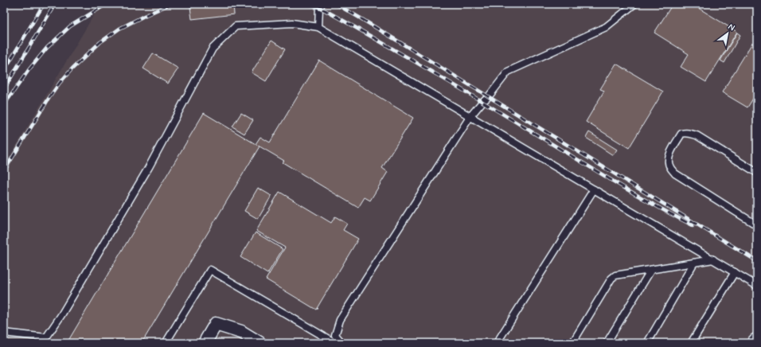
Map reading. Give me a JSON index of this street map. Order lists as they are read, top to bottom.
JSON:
{
  "north": "top right"
}
